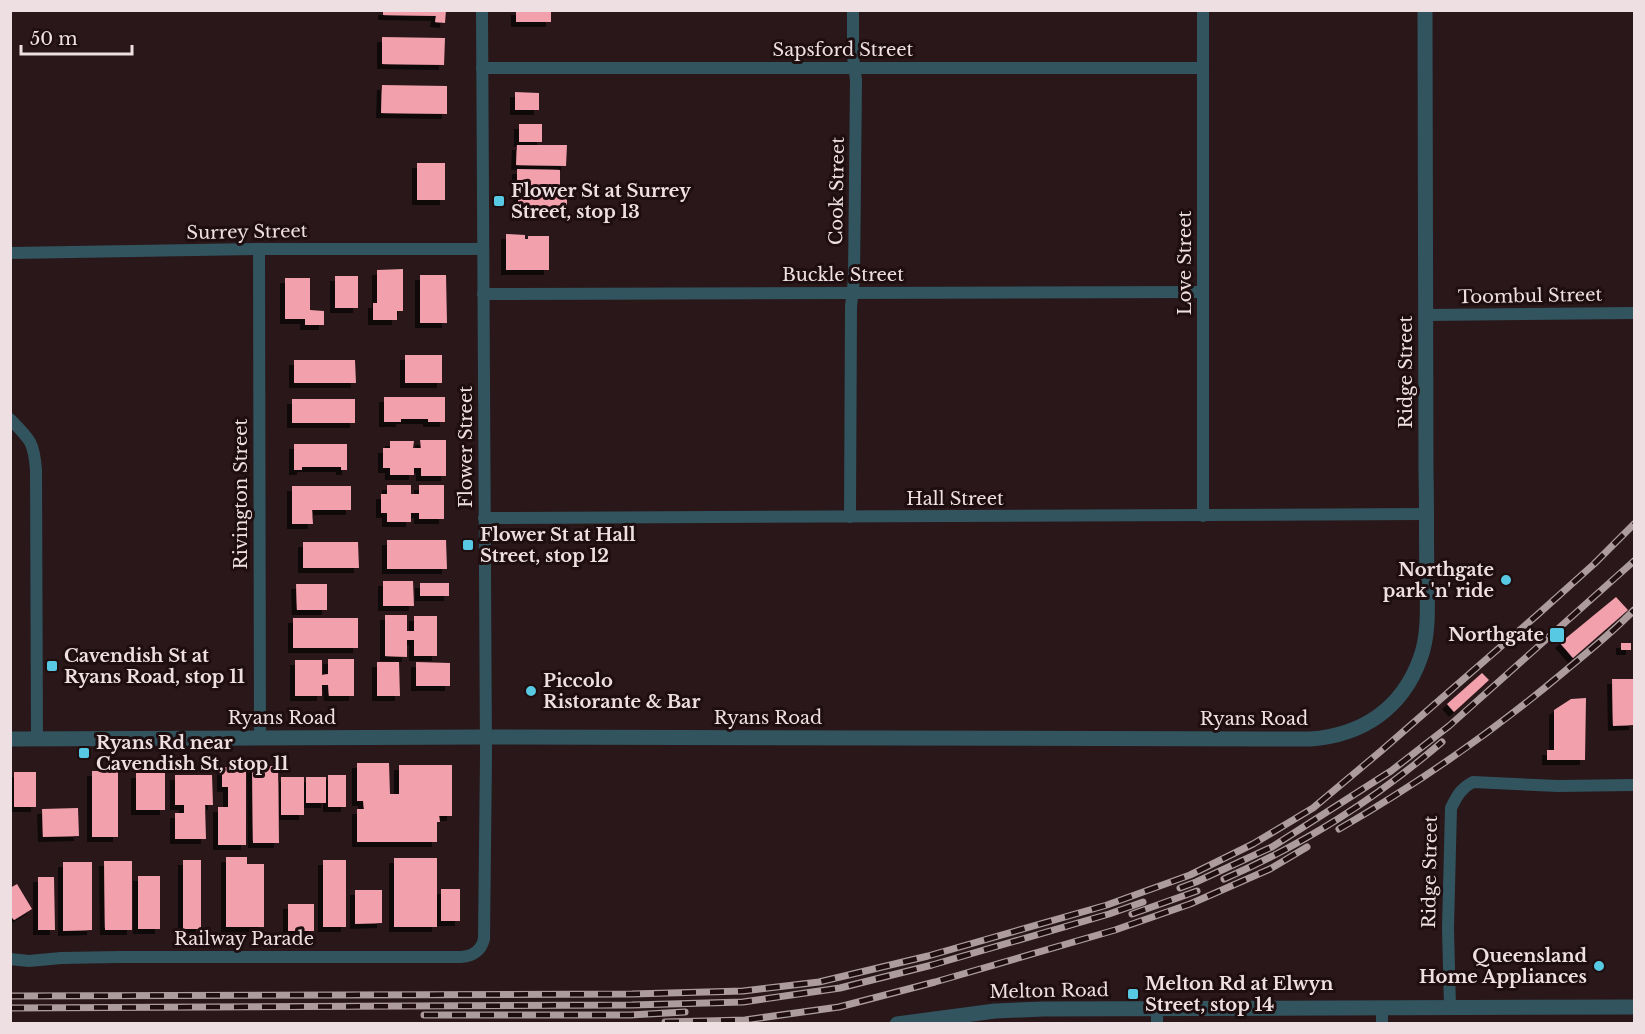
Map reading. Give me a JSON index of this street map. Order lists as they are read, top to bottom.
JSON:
{
  "streets": {
    "street": [
      "Sapsford Street",
      "Cook Street",
      "Surrey Street",
      "Love Street",
      "Buckle Street",
      "Toombul Street",
      "Ridge Street",
      "Flower Street",
      "Rivington Street",
      "Hall Street",
      "Ryans Road",
      "Railway Parade",
      "Melton Road"
    ]
  },
  "crossings": [
    ["Sapsford Street", "Cook Street"],
    ["Sapsford Street", "Love Street"],
    ["Sapsford Street", "Flower Street"],
    ["Cook Street", "Buckle Street"],
    ["Cook Street", "Hall Street"],
    ["Surrey Street", "Flower Street"],
    ["Surrey Street", "Rivington Street"],
    ["Love Street", "Buckle Street"],
    ["Love Street", "Hall Street"],
    ["Buckle Street", "Flower Street"],
    ["Toombul Street", "Ridge Street"],
    ["Ridge Street", "Hall Street"],
    ["Ridge Street", "Ryans Road"],
    ["Ridge Street", "Melton Road"],
    ["Flower Street", "Hall Street"],
    ["Flower Street", "Ryans Road"],
    ["Flower Street", "Railway Parade"],
    ["Rivington Street", "Ryans Road"]
  ],
  "places": {
    "transit": [
      "Flower St at Surrey Street, stop 13",
      "Flower St at Hall Street, stop 12",
      "Northgate",
      "Cavendish St at Ryans Road, stop 11",
      "Ryans Rd near Cavendish St, stop 11",
      "Melton Rd at Elwyn Street, stop 14"
    ],
    "other": ["Northgate park 'n' ride", "Piccolo Ristorante & Bar", "Queensland Home Appliances"]
  },
  "scale_bar": "50 m"
}
